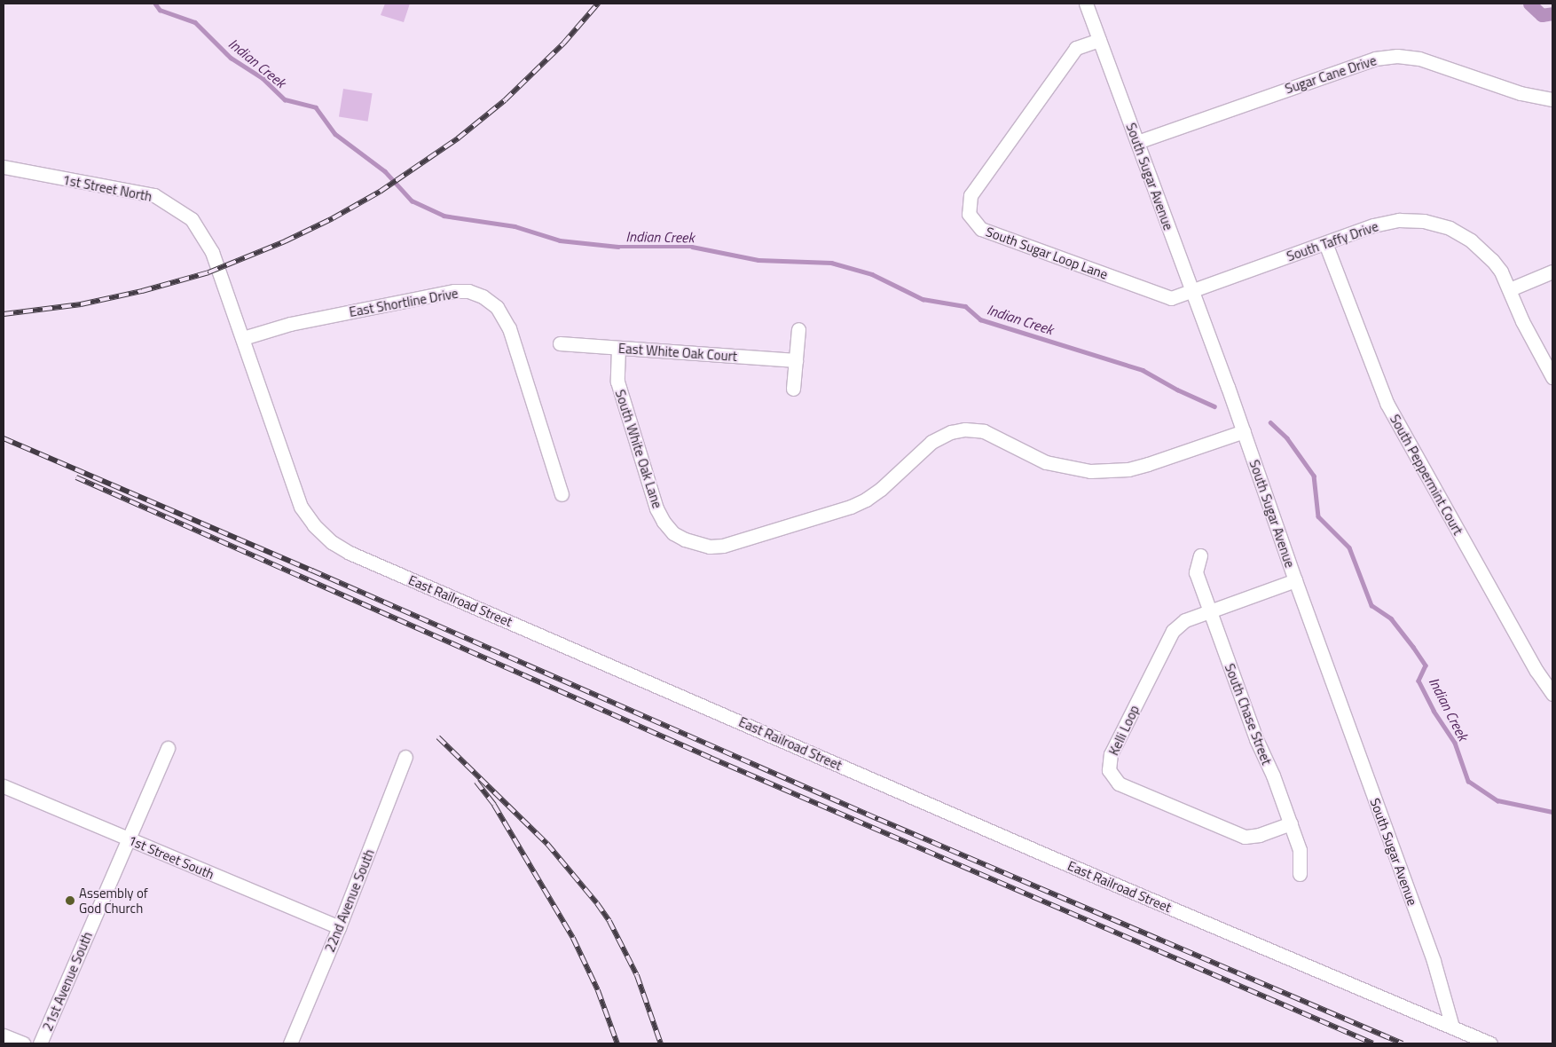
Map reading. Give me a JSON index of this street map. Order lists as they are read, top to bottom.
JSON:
{
  "streets": {
    "street": [
      "Sugar Cane Drive",
      "South Sugar Avenue",
      "1st Street North",
      "South Taffy Drive",
      "South Sugar Loop Lane",
      "East Shortline Drive",
      "East White Oak Court",
      "South White Oak Lane",
      "South Peppermint Court",
      "East Railroad Street",
      "South Chase Street",
      "Kelli Loop",
      "1st Street South",
      "22nd Avenue South",
      "21st Avenue South"
    ]
  },
  "crossings": [
    ["Sugar Cane Drive", "South Sugar Avenue"],
    ["South Sugar Avenue", "South Taffy Drive"],
    ["South Sugar Avenue", "South Sugar Loop Lane"],
    ["South Sugar Avenue", "South White Oak Lane"],
    ["South Sugar Avenue", "East Railroad Street"],
    ["South Sugar Avenue", "Kelli Loop"],
    ["1st Street North", "East Railroad Street"],
    ["South Taffy Drive", "South Sugar Loop Lane"],
    ["South Taffy Drive", "South Peppermint Court"],
    ["East Shortline Drive", "East Railroad Street"],
    ["East White Oak Court", "South White Oak Lane"],
    ["South Chase Street", "Kelli Loop"],
    ["1st Street South", "22nd Avenue South"],
    ["1st Street South", "21st Avenue South"]
  ],
  "water": ["Indian Creek"],
  "places": ["Assembly of God Church"]
}
